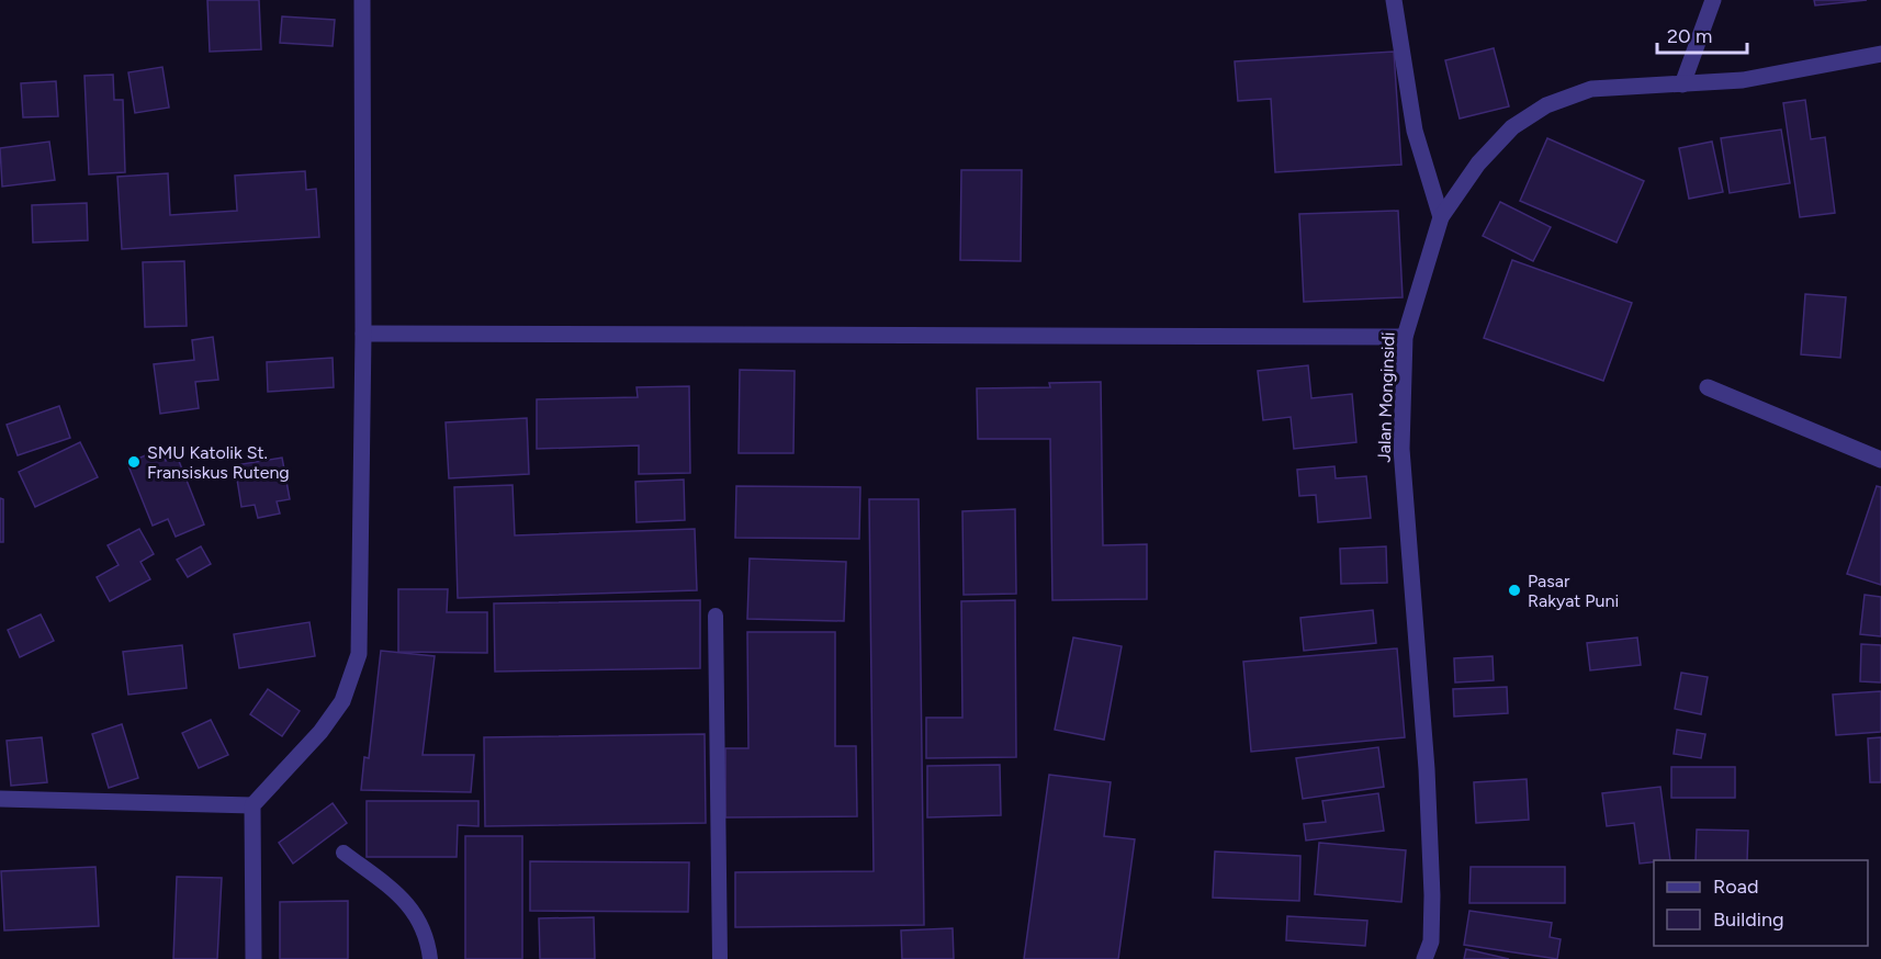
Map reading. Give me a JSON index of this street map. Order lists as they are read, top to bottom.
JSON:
{
  "streets": {
    "street": ["Jalan Monginsidi"]
  },
  "places": ["SMU Katolik St. Fransiskus Ruteng", "Pasar Rakyat Puni"],
  "legend": ["Road", "Building"],
  "scale_bar": "20 m"
}
